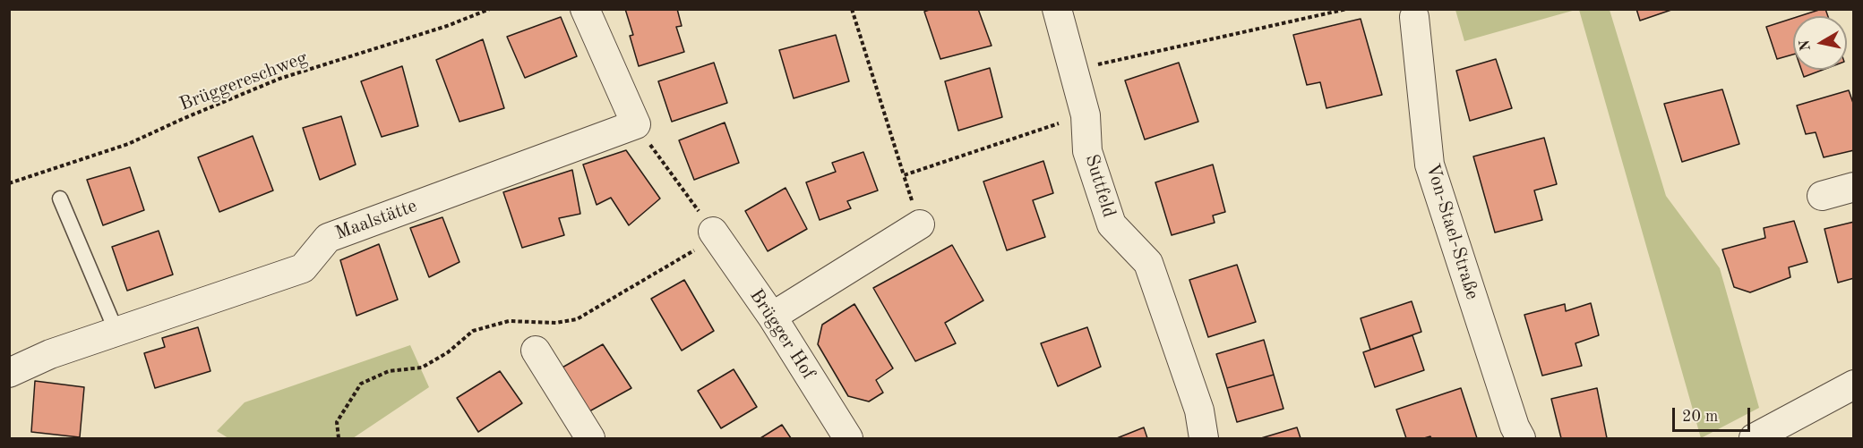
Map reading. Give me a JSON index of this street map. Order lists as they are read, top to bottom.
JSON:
{
  "streets": {
    "street": [
      "Suttfeld",
      "Maalstätte",
      "Von-Stael-Straße",
      "Brügger Hof"
    ],
    "path": ["Brüggereschweg"]
  },
  "scale_bar": "20 m",
  "north": "left"
}
